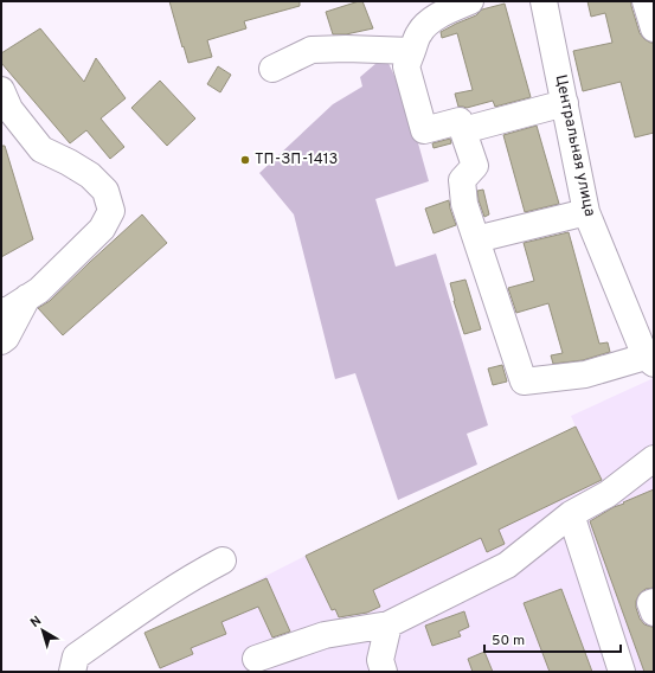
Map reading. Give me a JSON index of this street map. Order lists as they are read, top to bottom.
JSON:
{
  "streets": {
    "street": ["Центральная улица"]
  },
  "places": ["ТП-ЗП-1413"],
  "scale_bar": "50 m",
  "north": "top left"
}
